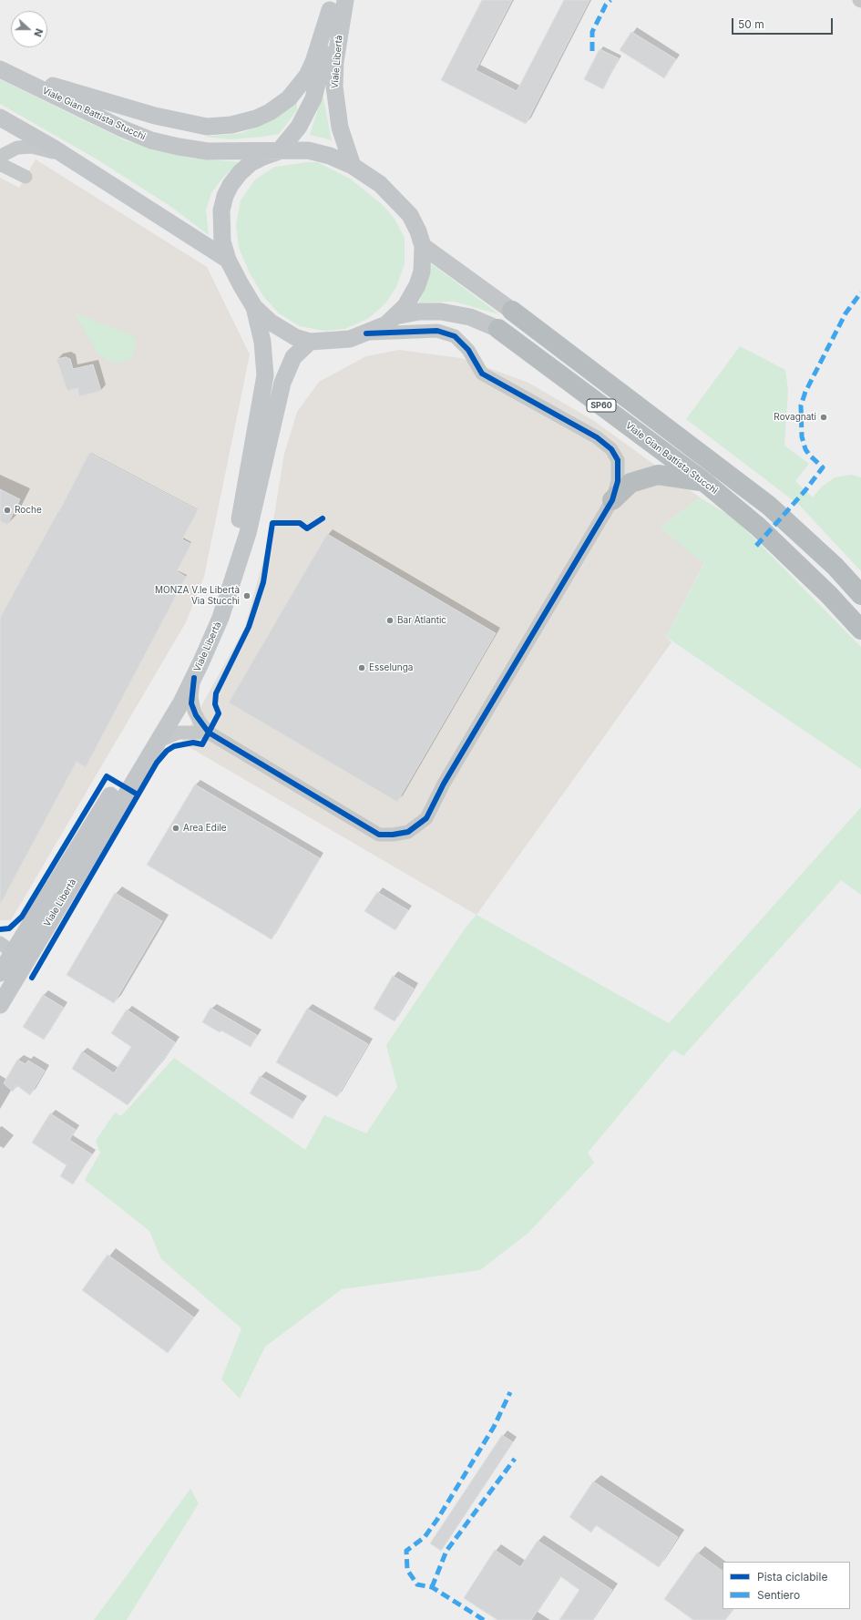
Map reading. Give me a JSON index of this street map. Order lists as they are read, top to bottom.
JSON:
{
  "streets": {
    "highway": ["Viale Gian Battista Stucchi", "SP60"],
    "main road": ["Viale Libertà"]
  },
  "crossings": [
    ["Viale Libertà", "Viale Gian Battista Stucchi"],
    ["Viale Gian Battista Stucchi", "SP60"]
  ],
  "places": [
    "Rovagnati",
    "Roche",
    "MONZA V.le Libertà Via Stucchi",
    "Bar Atlantic",
    "Esselunga",
    "Area Edile"
  ],
  "legend": ["Pista ciclabile", "Sentiero"],
  "scale_bar": "50 m",
  "north": "right"
}
